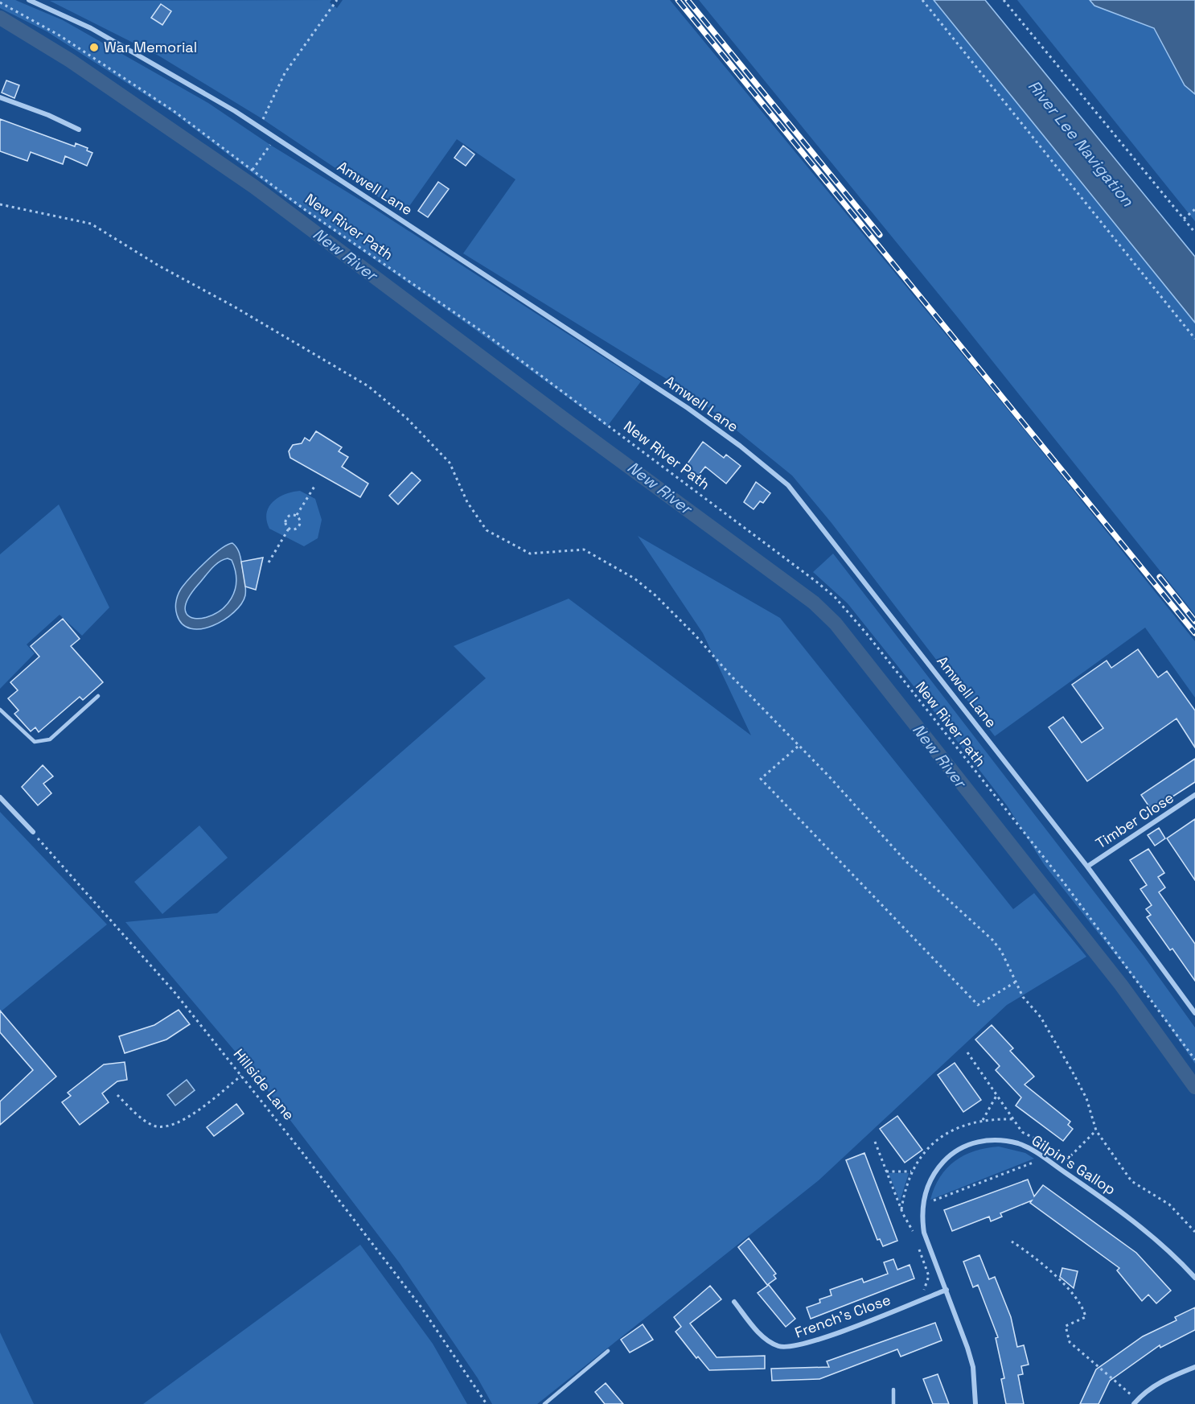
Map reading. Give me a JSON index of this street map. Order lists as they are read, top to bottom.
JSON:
{
  "streets": {
    "street": [
      "Amwell Lane",
      "Timber Close",
      "Gilpin's Gallop",
      "French's Close"
    ],
    "path": ["New River Path", "Hillside Lane"]
  },
  "crossings": [
    ["Amwell Lane", "Timber Close"],
    ["Gilpin's Gallop", "French's Close"]
  ],
  "water": ["River Lee Navigation", "New River"],
  "places": ["War Memorial"]
}
